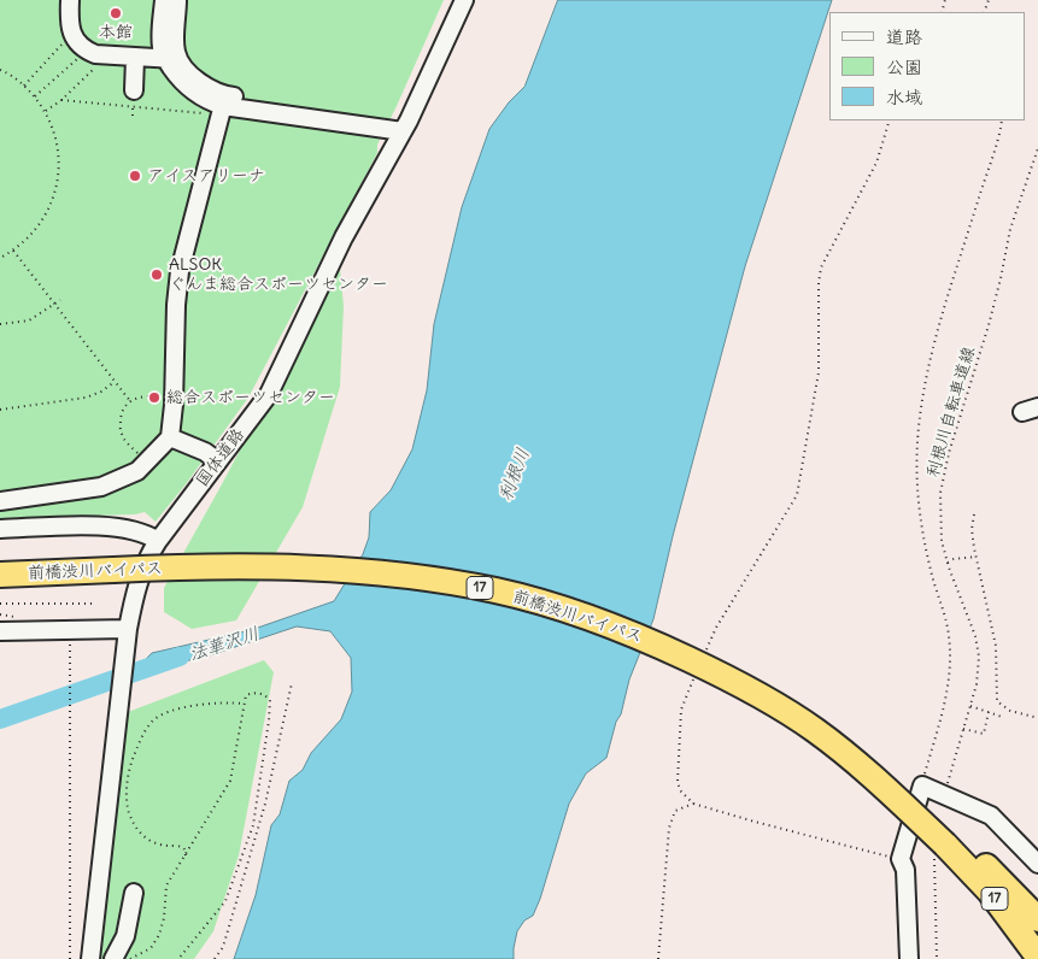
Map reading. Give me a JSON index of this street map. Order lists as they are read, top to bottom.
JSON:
{
  "streets": {
    "highway": ["前橋渋川バイパス", "17"],
    "street": ["国体道路"],
    "path": ["利根川自転車道線"]
  },
  "water": ["利根川", "法華沢川"],
  "places": [
    "本館",
    "アイスアリーナ",
    "ALSOK ぐんま総合スポーツセンター",
    "総合スポーツセンター"
  ],
  "legend": ["道路", "公園", "水域"]
}
